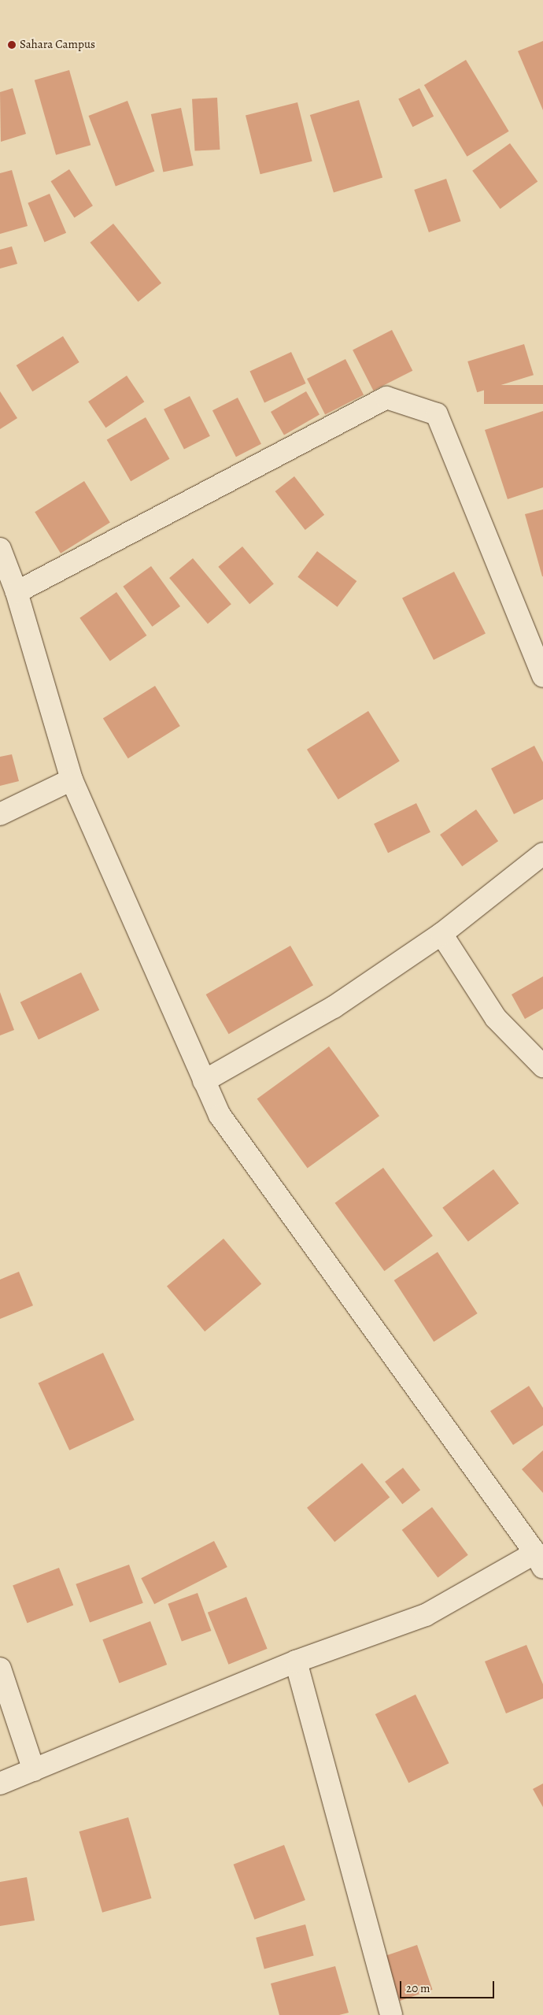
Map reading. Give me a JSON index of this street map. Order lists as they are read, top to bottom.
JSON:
{
  "places": ["Sahara Campus"],
  "scale_bar": "20 m"
}
